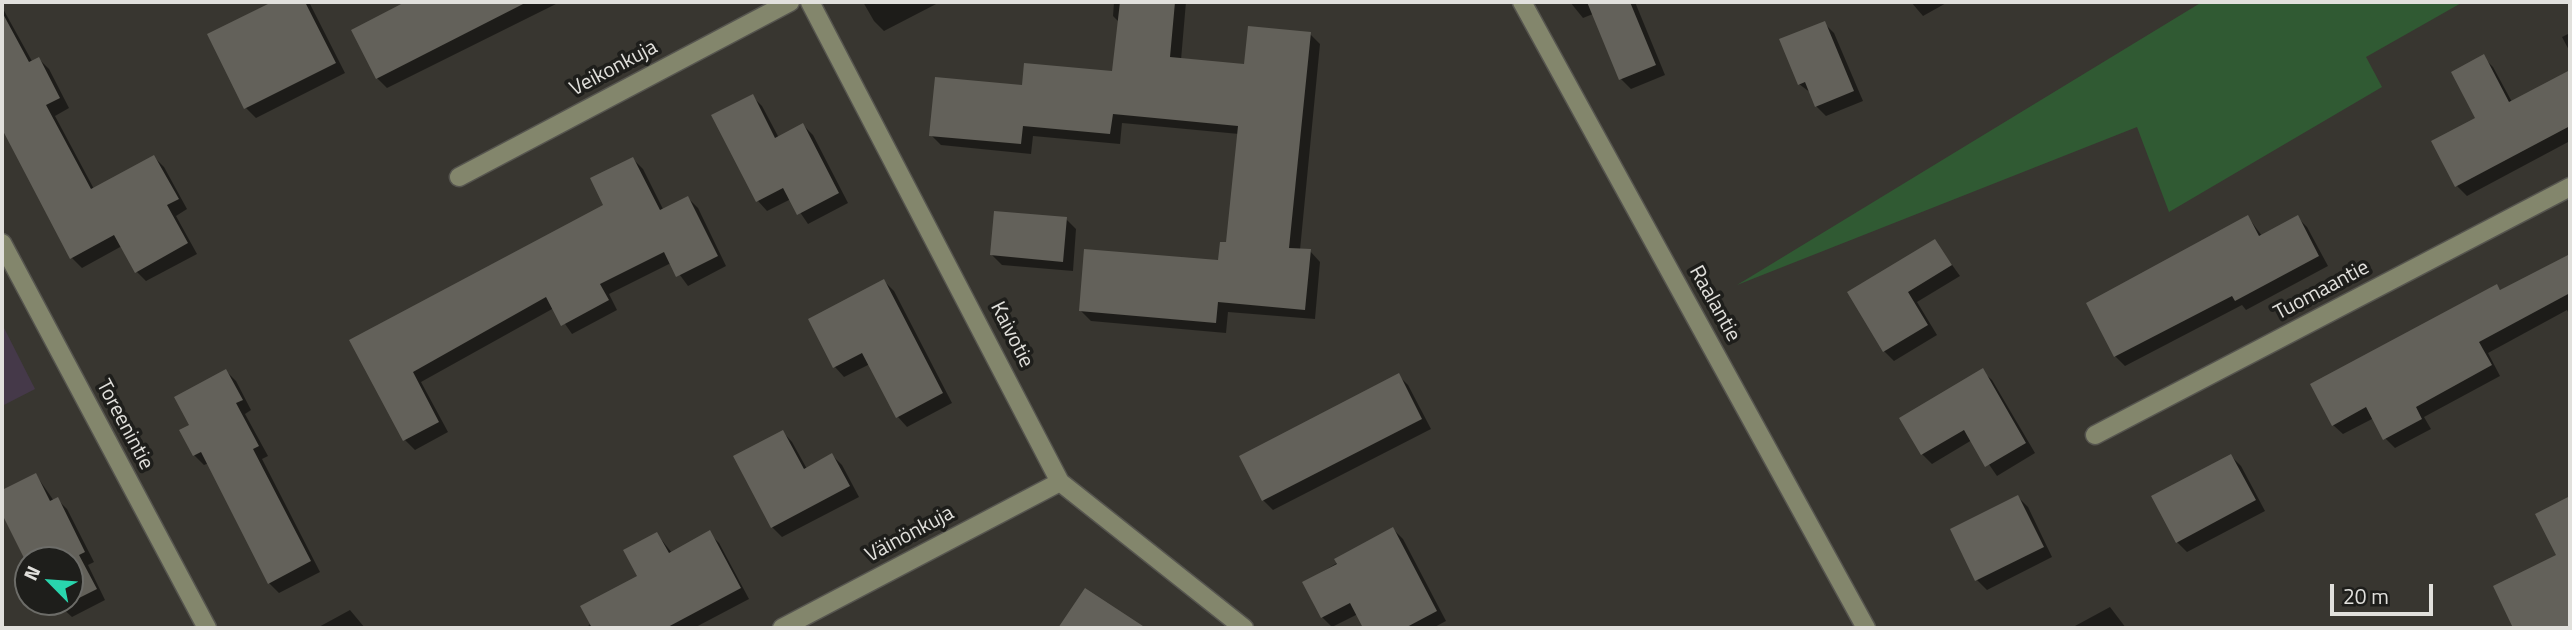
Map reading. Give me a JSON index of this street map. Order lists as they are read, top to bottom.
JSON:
{
  "streets": {
    "street": [
      "Veikonkuja",
      "Tuomaantie",
      "Raalantie",
      "Kaivotie",
      "Toreenintie",
      "Väinönkuja"
    ]
  },
  "crossings": [
    ["Kaivotie", "Väinönkuja"]
  ],
  "scale_bar": "20 m",
  "north": "top left"
}
